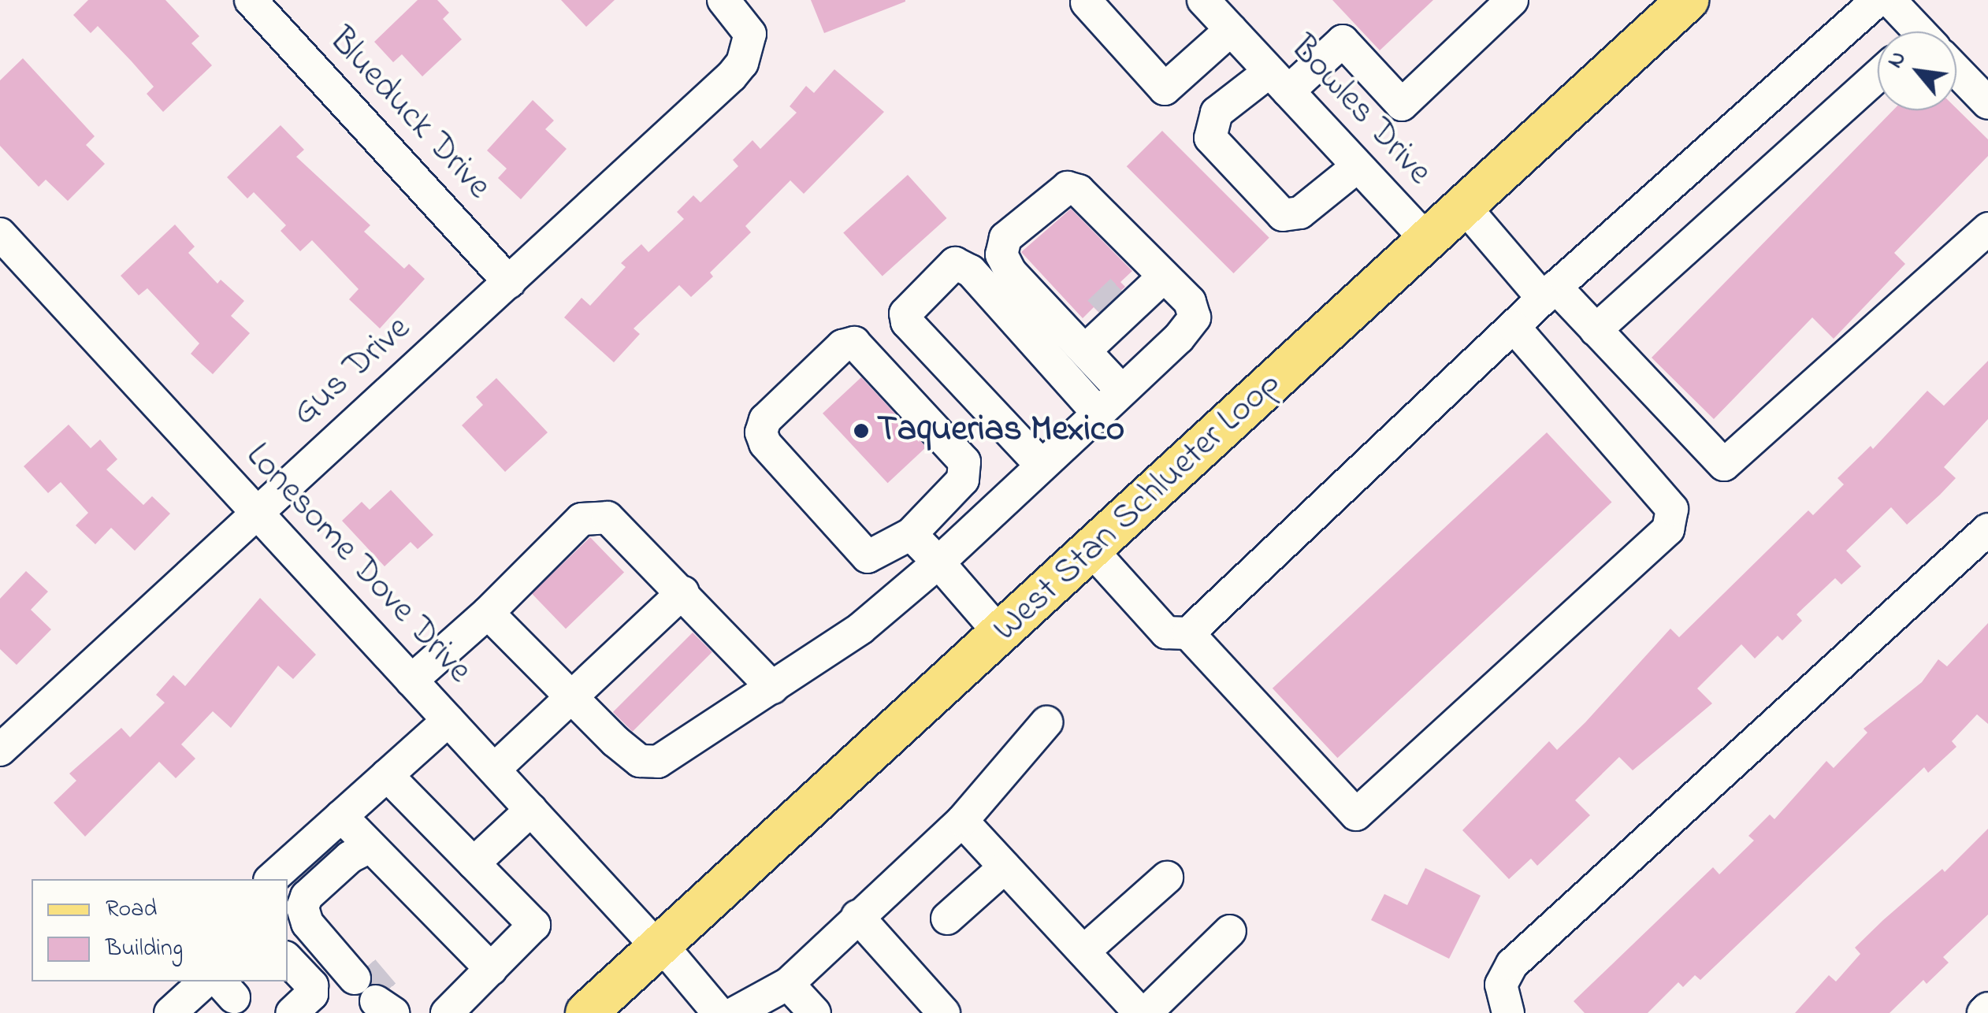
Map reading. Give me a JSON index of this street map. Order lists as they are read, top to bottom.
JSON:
{
  "streets": {
    "main road": ["West Stan Schlueter Loop"],
    "street": [
      "Bowles Drive",
      "Blueduck Drive",
      "Gus Drive",
      "Lonesome Dove Drive"
    ]
  },
  "crossings": [
    ["Bowles Drive", "West Stan Schlueter Loop"],
    ["Blueduck Drive", "Gus Drive"],
    ["Gus Drive", "Lonesome Dove Drive"],
    ["West Stan Schlueter Loop", "Lonesome Dove Drive"]
  ],
  "places": ["Taquerias Mexico"],
  "legend": ["Road", "Building"],
  "north": "top left"
}
